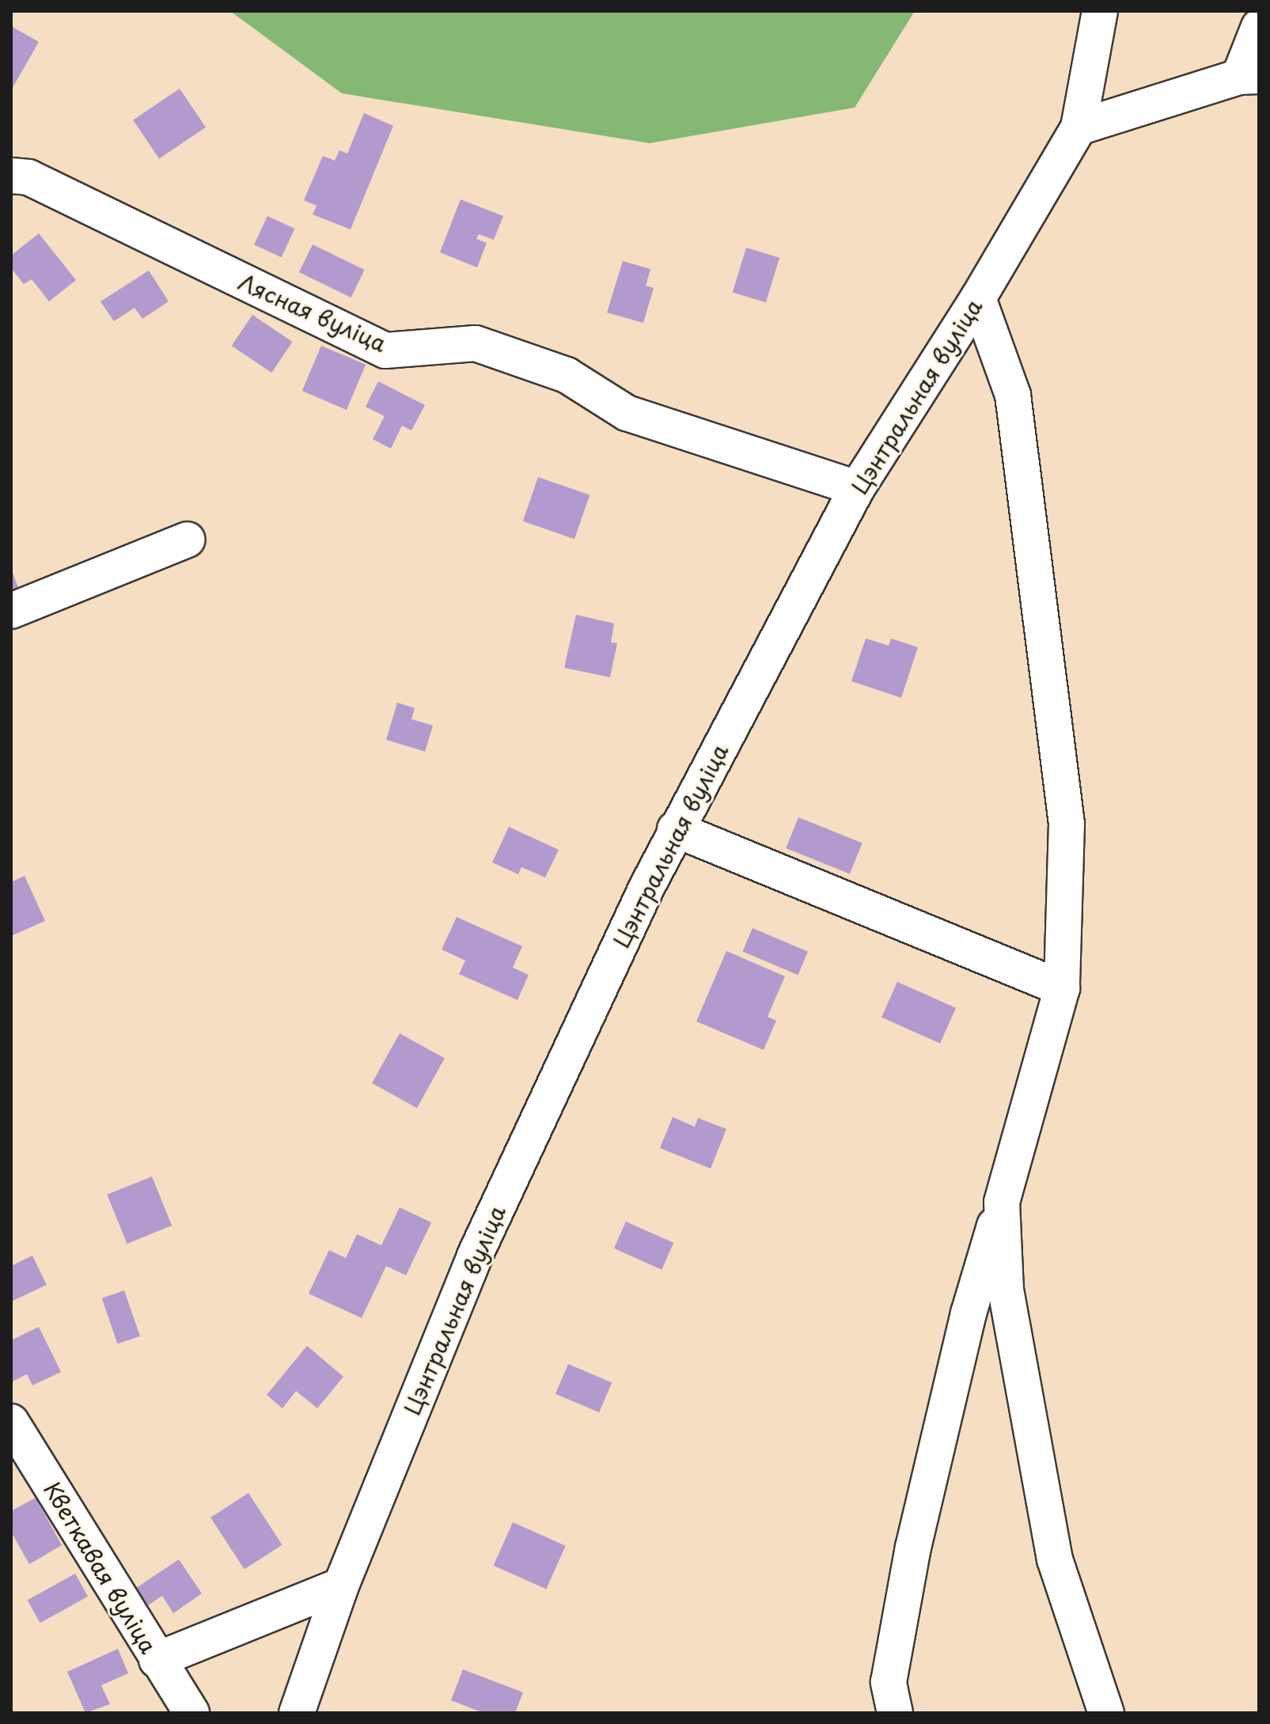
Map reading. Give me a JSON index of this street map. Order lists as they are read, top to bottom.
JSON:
{
  "streets": {
    "street": ["Лясная вуліца", "Цэнтральная вуліца", "Кветкавая вуліца"]
  },
  "crossings": [
    ["Лясная вуліца", "Цэнтральная вуліца"]
  ]
}
